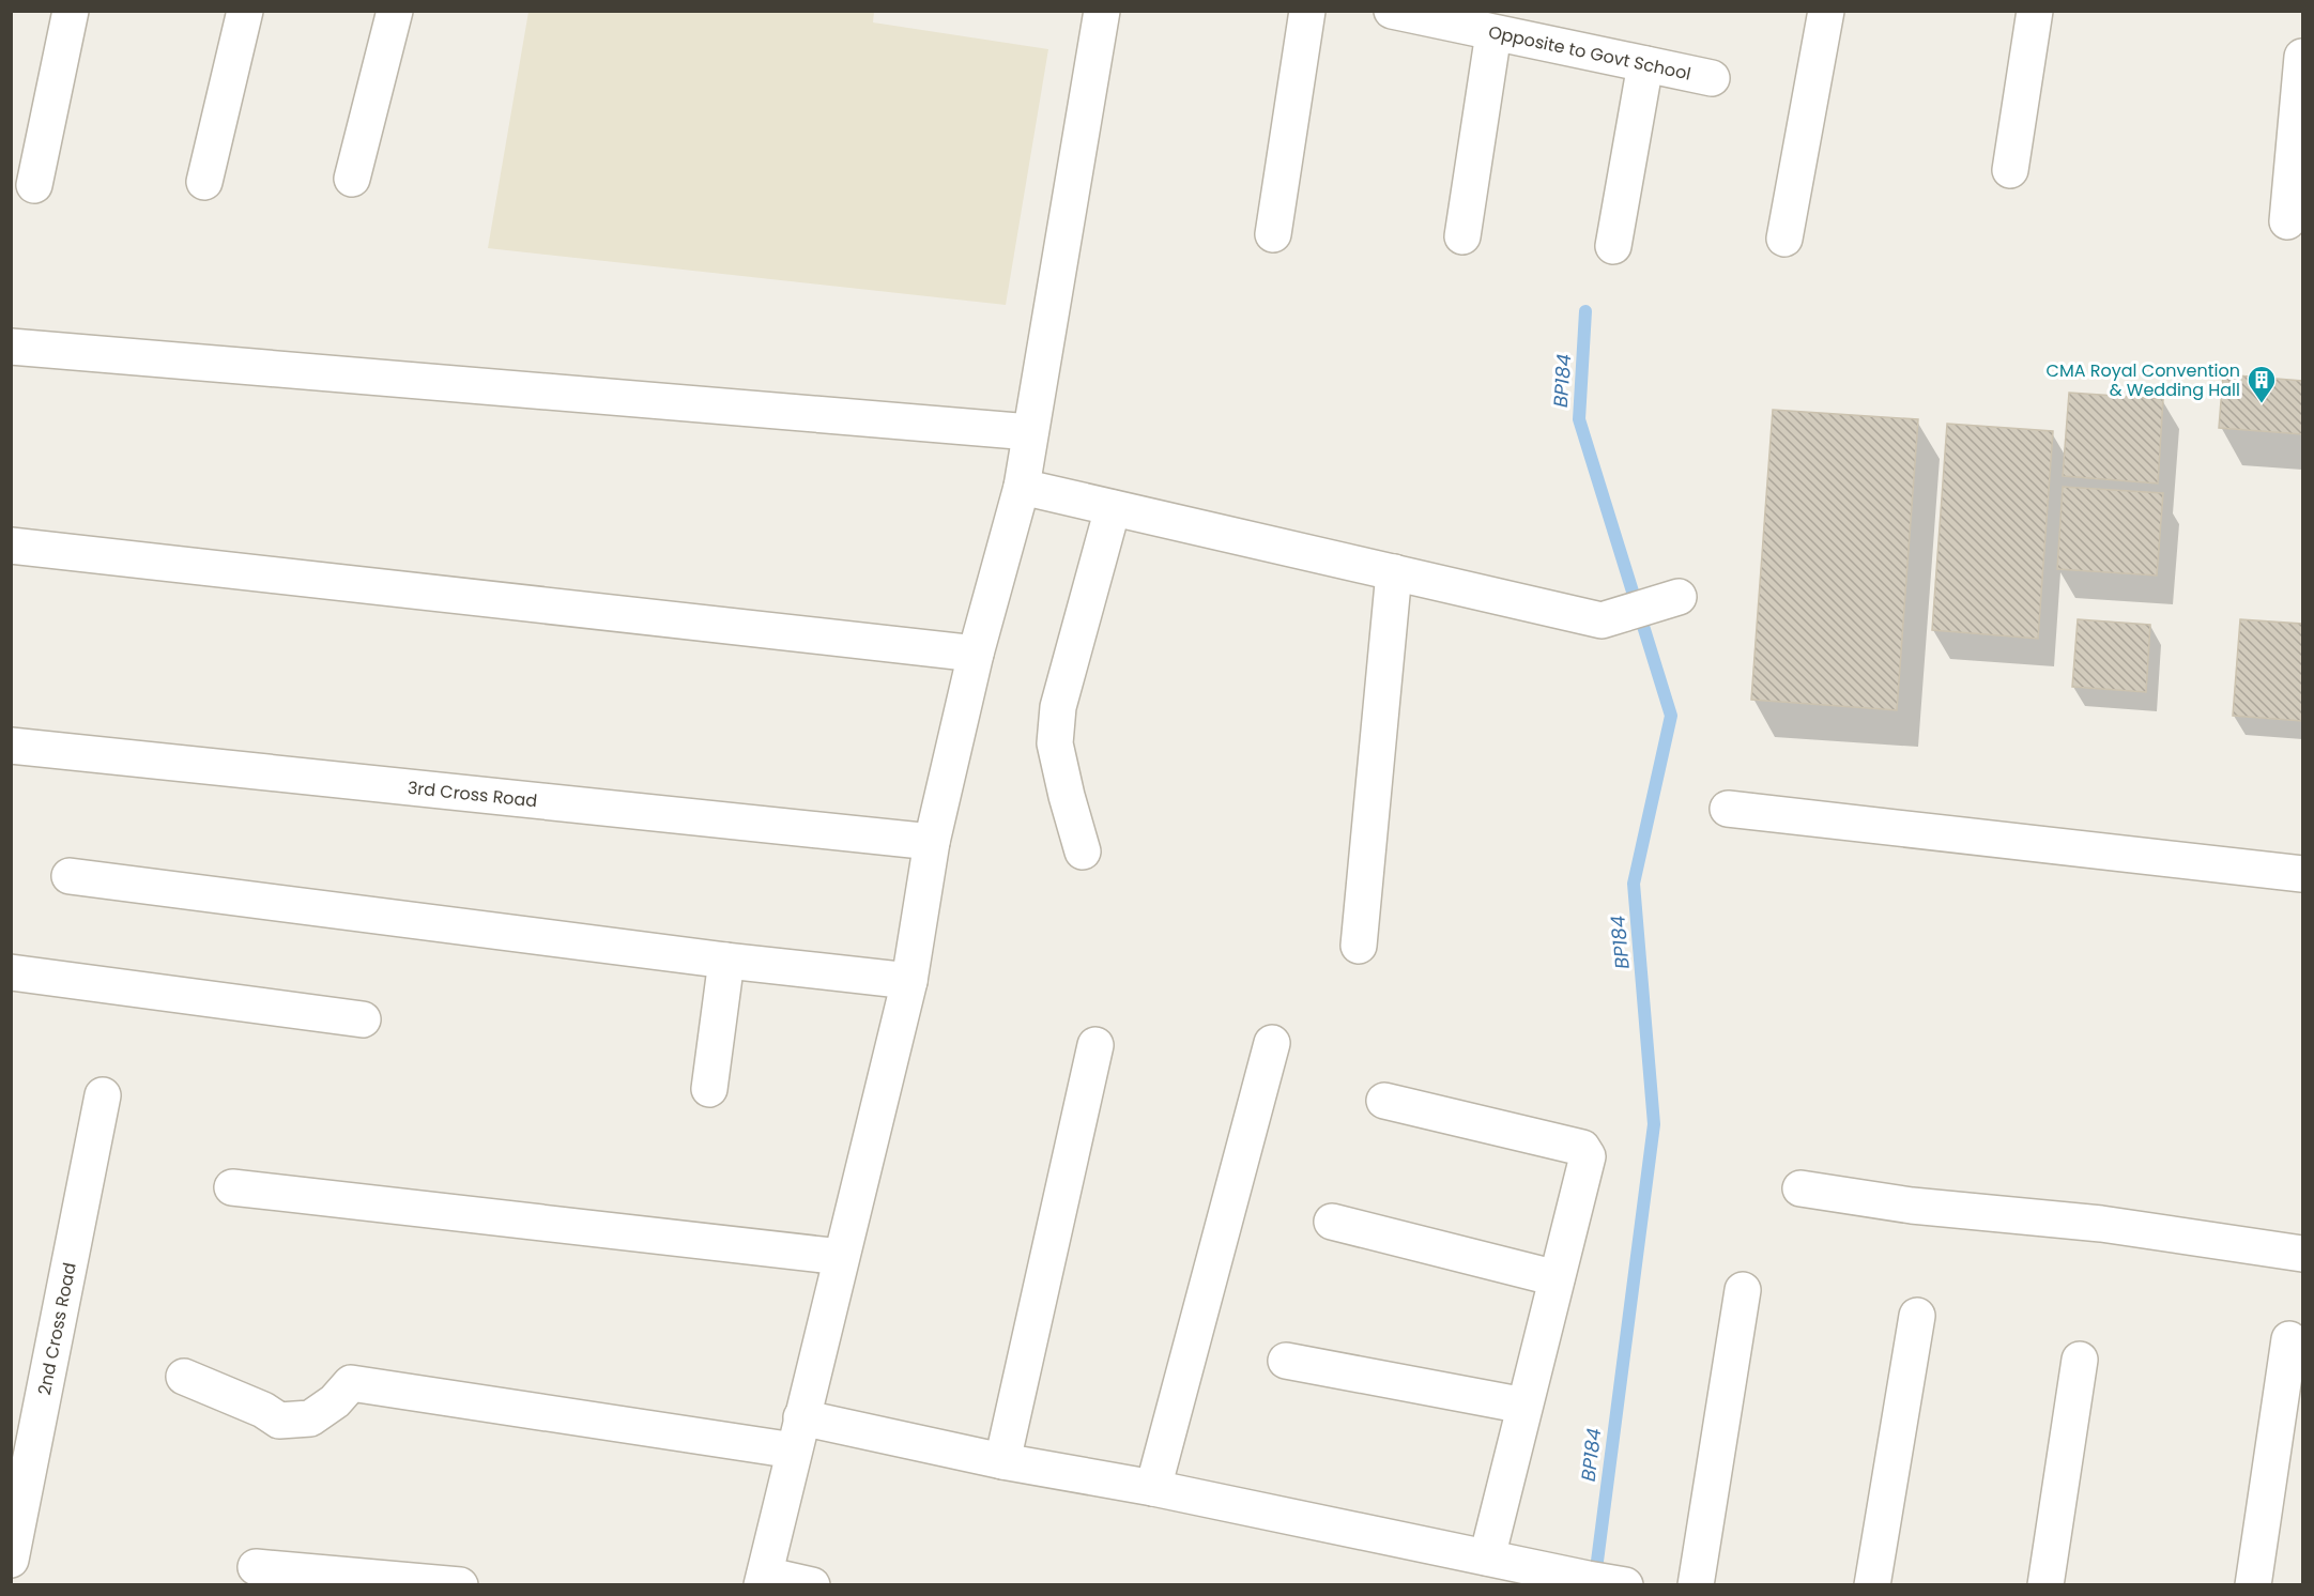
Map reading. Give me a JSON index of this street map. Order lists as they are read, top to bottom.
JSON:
{
  "streets": {
    "street": ["Opposite to Govt School", "3rd Cross Road", "2nd Cross Road"]
  },
  "water": ["BP184"],
  "places": {
    "building": ["CMA Royal Convention & Wedding Hall"]
  }
}
